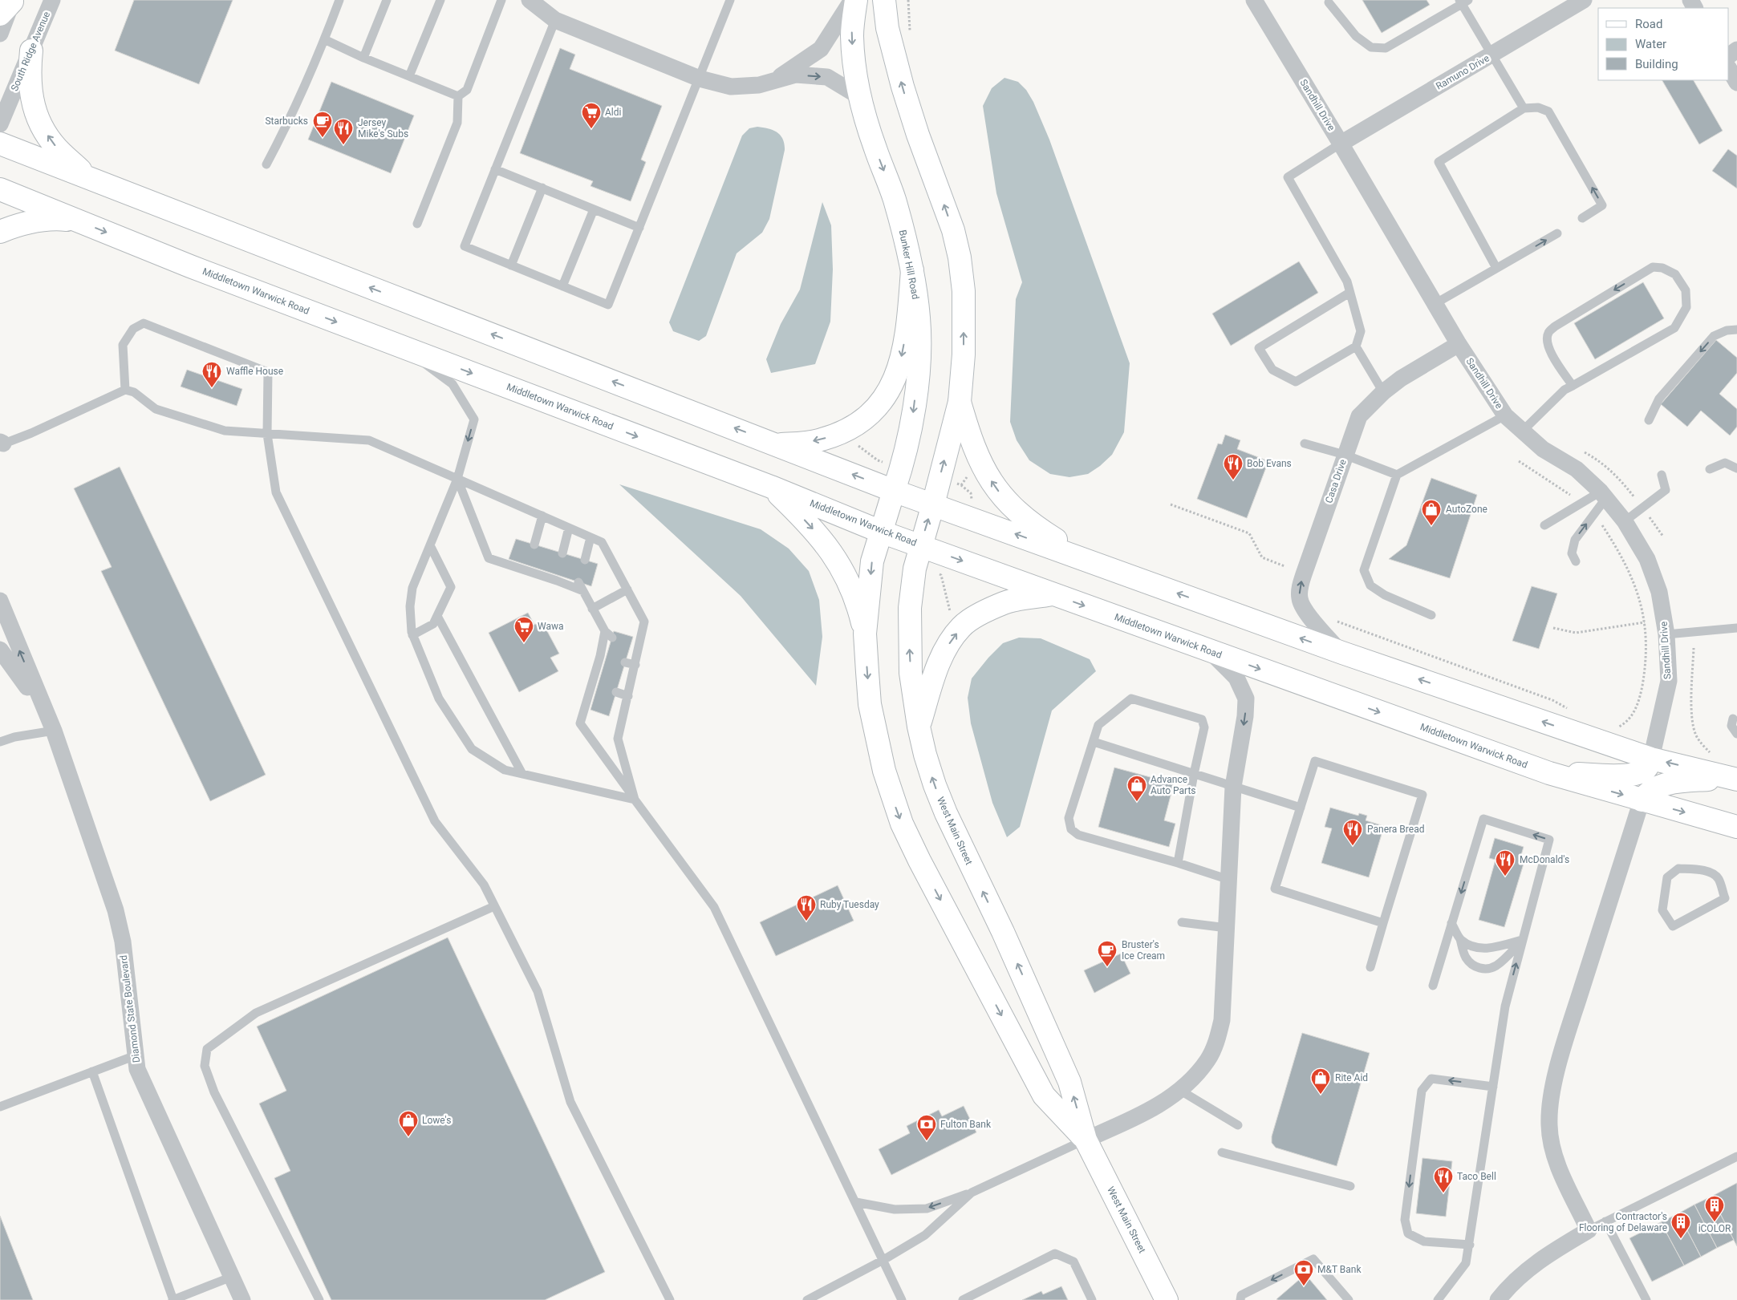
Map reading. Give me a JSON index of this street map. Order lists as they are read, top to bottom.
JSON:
{
  "streets": {
    "main road": ["Bunker Hill Road", "Middletown Warwick Road", "West Main Street"],
    "street": [
      "South Ridge Avenue",
      "Ramuno Drive",
      "Sandhill Drive",
      "Casa Drive",
      "Diamond State Boulevard"
    ]
  },
  "crossings": [
    ["Ramuno Drive", "Sandhill Drive"],
    ["Sandhill Drive", "Casa Drive"],
    ["Bunker Hill Road", "Middletown Warwick Road"],
    ["Bunker Hill Road", "West Main Street"],
    ["Middletown Warwick Road", "West Main Street"]
  ],
  "places": {
    "supermarket": ["Aldi", "Wawa"],
    "cafe": ["Starbucks", "Bruster's Ice Cream"],
    "restaurant": [
      "Jersey Mike's Subs",
      "Waffle House",
      "Bob Evans",
      "Panera Bread",
      "McDonald's",
      "Ruby Tuesday",
      "Taco Bell"
    ],
    "shop": [
      "AutoZone",
      "Advance Auto Parts",
      "Rite Aid",
      "Lowe's"
    ],
    "bank": ["Fulton Bank", "M&T Bank"],
    "building": ["iCOLOR", "Contractor's Flooring of Delaware"]
  },
  "legend": ["Road", "Water", "Building"]
}
